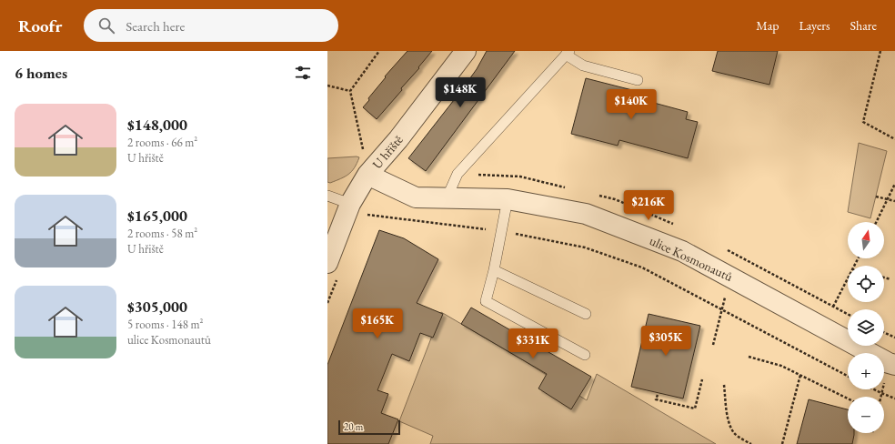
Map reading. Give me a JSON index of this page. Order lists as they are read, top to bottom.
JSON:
{
  "streets": {
    "street": ["U hřiště", "ulice Kosmonautů"]
  },
  "crossings": [
    ["U hřiště", "ulice Kosmonautů"]
  ],
  "scale_bar": "20 m",
  "north": "top",
  "page": {
    "header": "Roofr",
    "search": "Search here",
    "nav": ["Map", "Layers", "Share"],
    "heading": "6 homes",
    "price": [
      "$148K",
      "$140K",
      "$216K",
      "$165K",
      "$305K",
      "$331K"
    ],
    "list": [
      {
        "name": "$148,000",
        "note": "2 rooms · 66 m² · U hřiště"
      },
      {
        "name": "$165,000",
        "note": "2 rooms · 58 m² · U hřiště"
      },
      {
        "name": "$305,000",
        "note": "5 rooms · 148 m² · ulice Kosmonautů"
      }
    ],
    "map_buttons": ["+", "−"],
    "scale": "20 m"
  }
}
